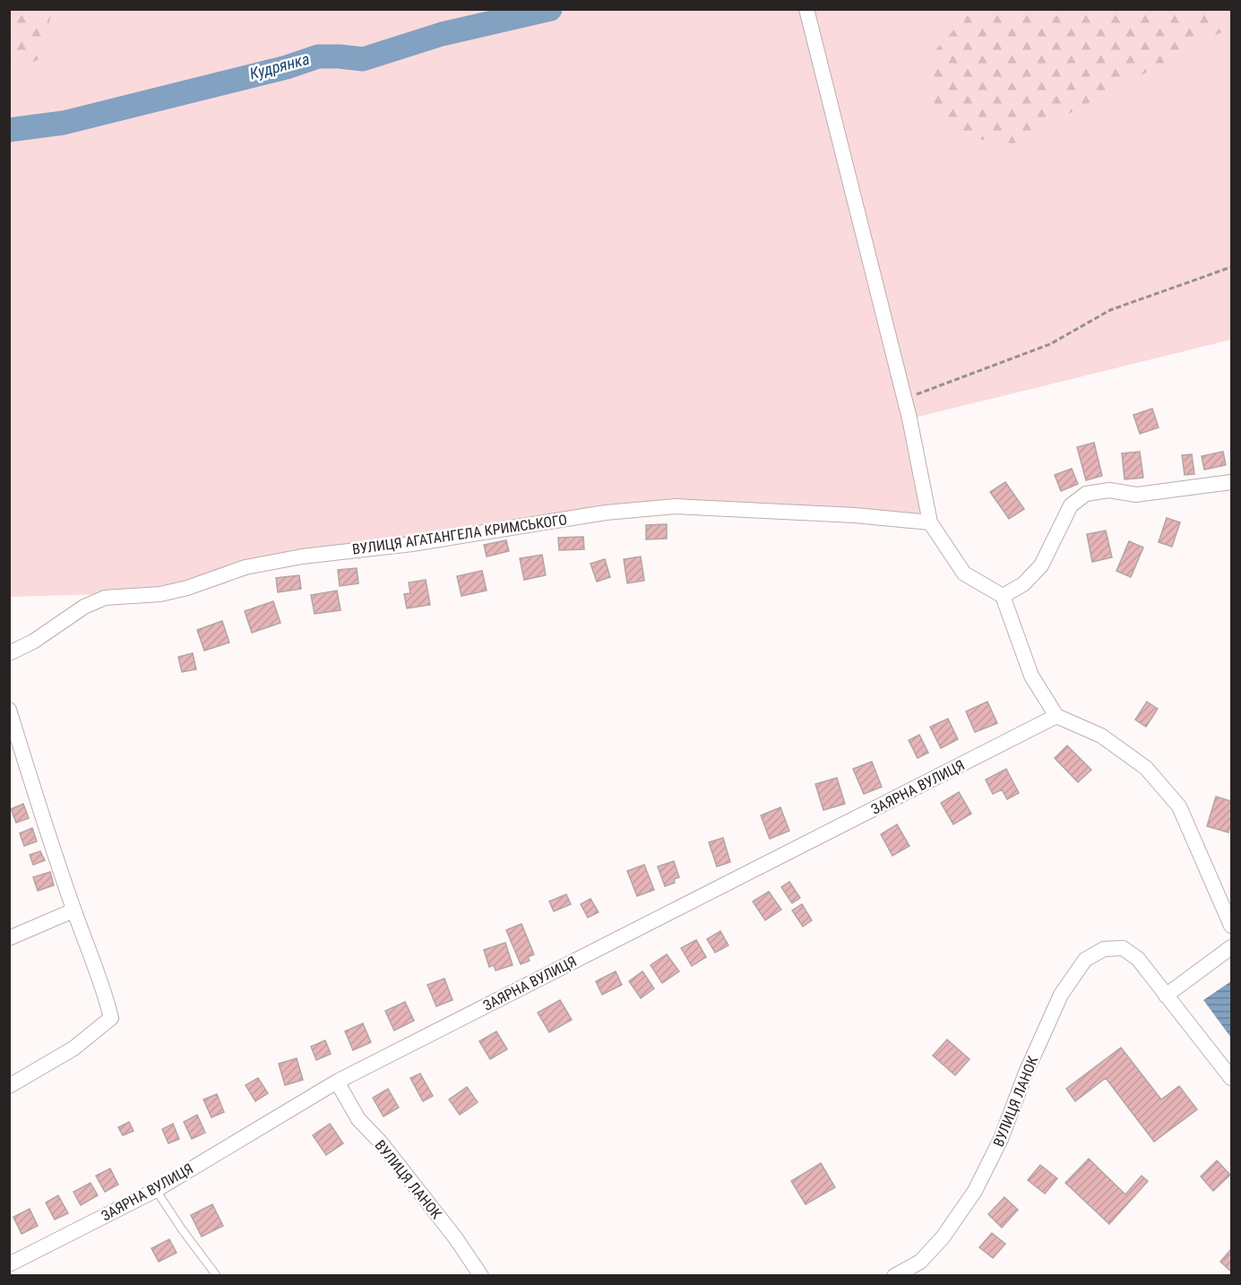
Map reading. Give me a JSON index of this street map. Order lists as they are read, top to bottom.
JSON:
{
  "streets": {
    "street": ["ВУЛИЦЯ АГАТАНГЕЛА КРИМСЬКОГО", "ЗАЯРНА ВУЛИЦЯ", "ВУЛИЦЯ ЛАНОК"]
  },
  "crossings": [
    ["ЗАЯРНА ВУЛИЦЯ", "ВУЛИЦЯ ЛАНОК"]
  ],
  "water": ["Кудрянка"]
}
